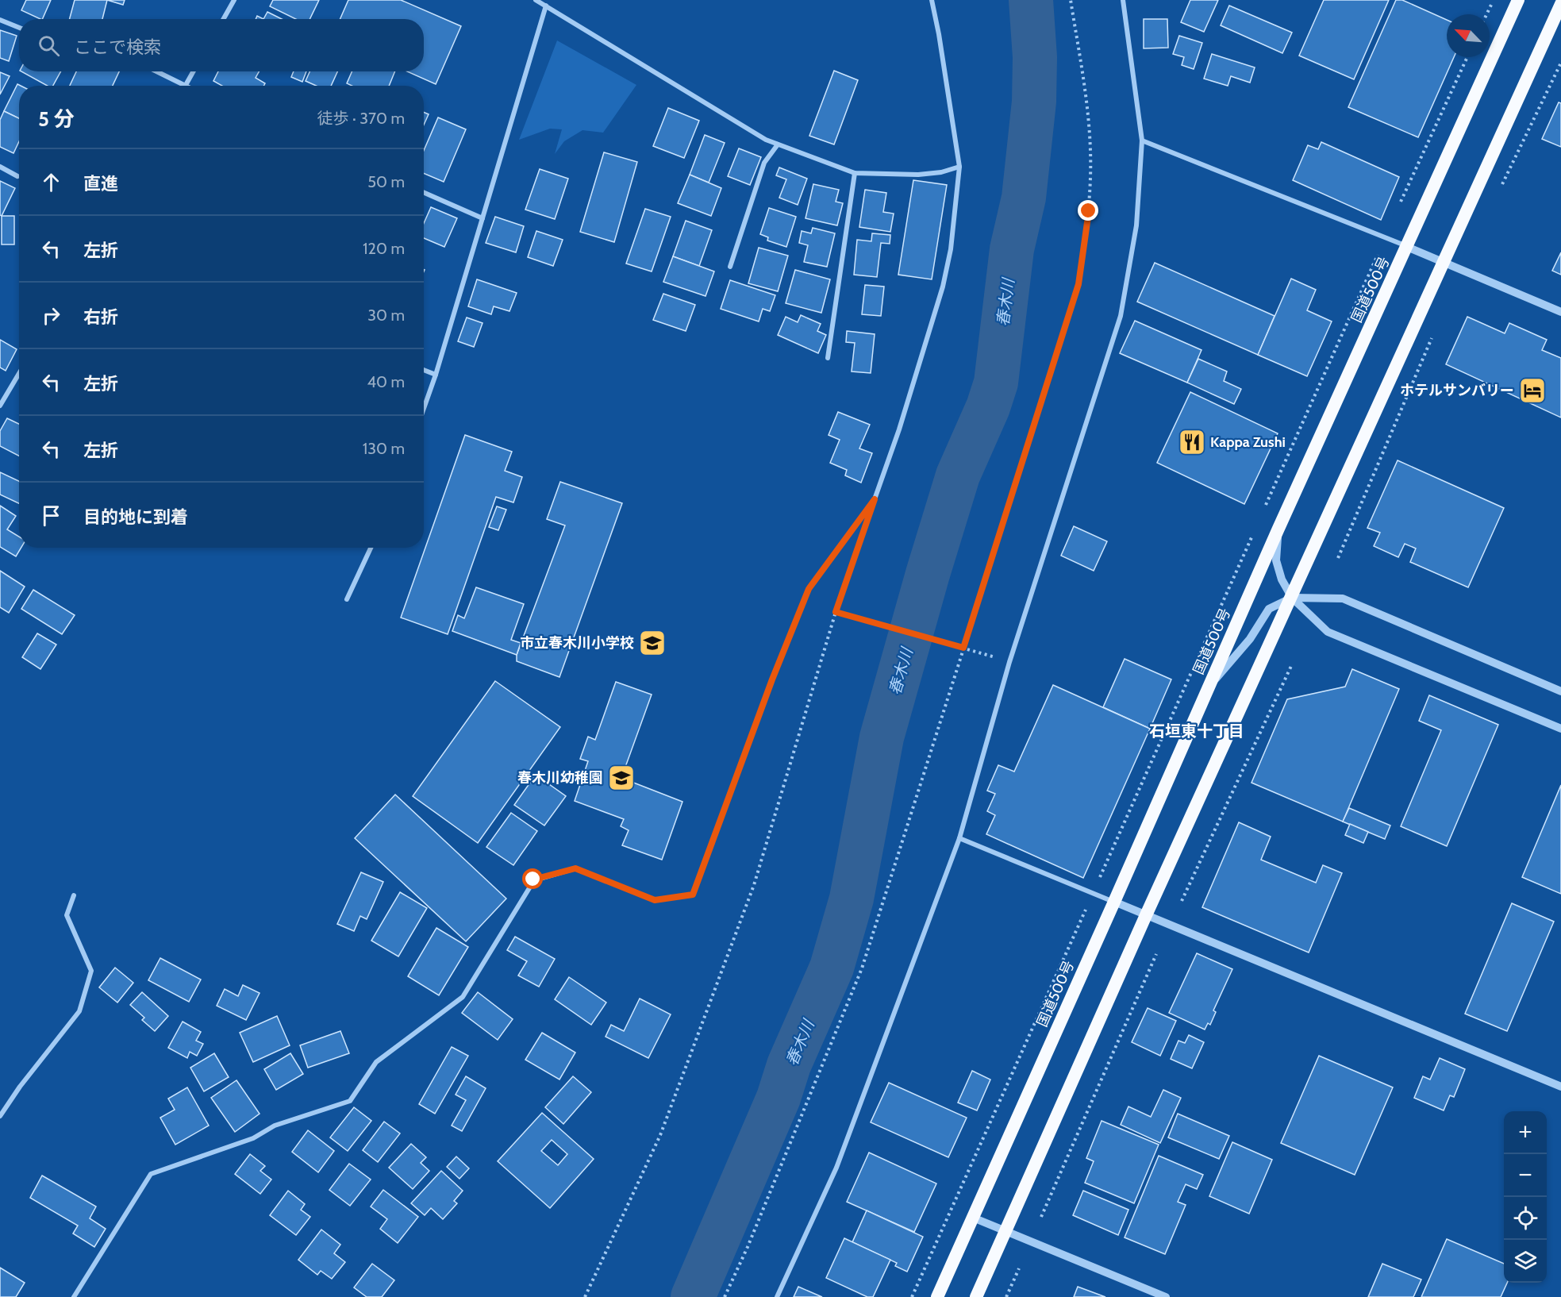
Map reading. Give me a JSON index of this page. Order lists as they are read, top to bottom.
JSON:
{
  "streets": {
    "highway": ["国道500号"]
  },
  "districts": ["石垣東十丁目"],
  "water": ["春木川"],
  "places": {
    "hotel": ["ホテルサンバリー"],
    "restaurant": ["Kappa Zushi"],
    "school or university": ["市立春木川小学校", "春木川幼稚園"]
  },
  "north": "top left",
  "page": {
    "search": "ここで検索",
    "heading": ["5 分", "徒歩 · 370 m"],
    "list": [
      ["直進", "50 m"],
      ["左折", "120 m"],
      ["右折", "30 m"],
      ["左折", "40 m"],
      ["左折", "130 m"],
      "目的地に到着"
    ],
    "map_buttons": ["+", "−"]
  }
}
